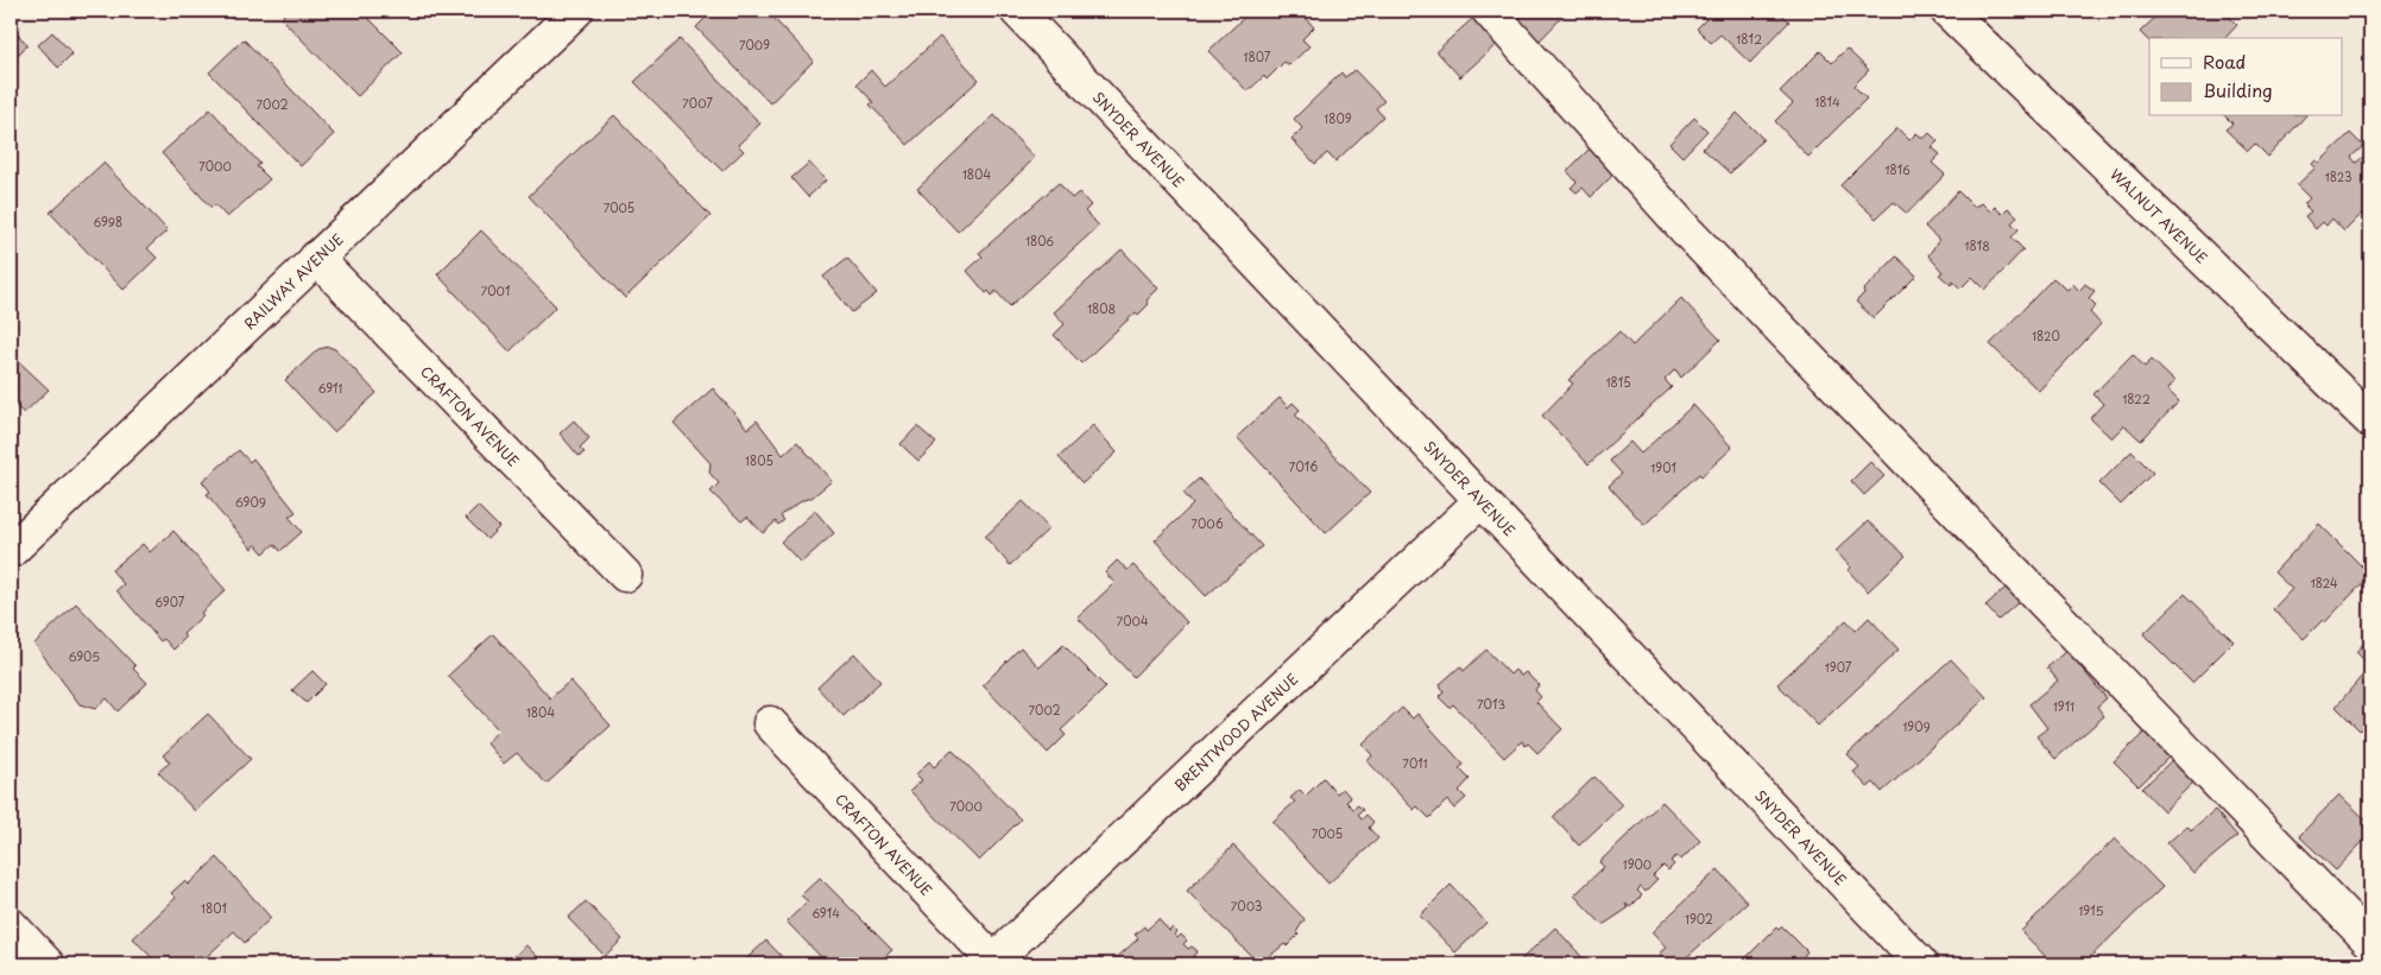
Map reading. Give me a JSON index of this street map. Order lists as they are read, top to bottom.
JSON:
{
  "streets": {
    "street": [
      "SNYDER AVENUE",
      "WALNUT AVENUE",
      "RAILWAY AVENUE",
      "CRAFTON AVENUE",
      "BRENTWOOD AVENUE"
    ]
  },
  "crossings": [
    ["SNYDER AVENUE", "BRENTWOOD AVENUE"],
    ["RAILWAY AVENUE", "CRAFTON AVENUE"],
    ["CRAFTON AVENUE", "BRENTWOOD AVENUE"]
  ],
  "house_numbers": [
    "1812",
    "7009",
    "1807",
    "1814",
    "7007",
    "7002",
    "1809",
    "7000",
    "1816",
    "1804",
    "1823",
    "7005",
    "6998",
    "1806",
    "1818",
    "7001",
    "1808",
    "1820",
    "1815",
    "6911",
    "1822",
    "1805",
    "7016",
    "1901",
    "6909",
    "7006",
    "1824",
    "6907",
    "7004",
    "6905",
    "1907",
    "7013",
    "1911",
    "7002",
    "1804",
    "1909",
    "7011",
    "7000",
    "7005",
    "1900",
    "7003",
    "1801",
    "1915",
    "6914",
    "1902"
  ],
  "legend": ["Road", "Building"]
}
